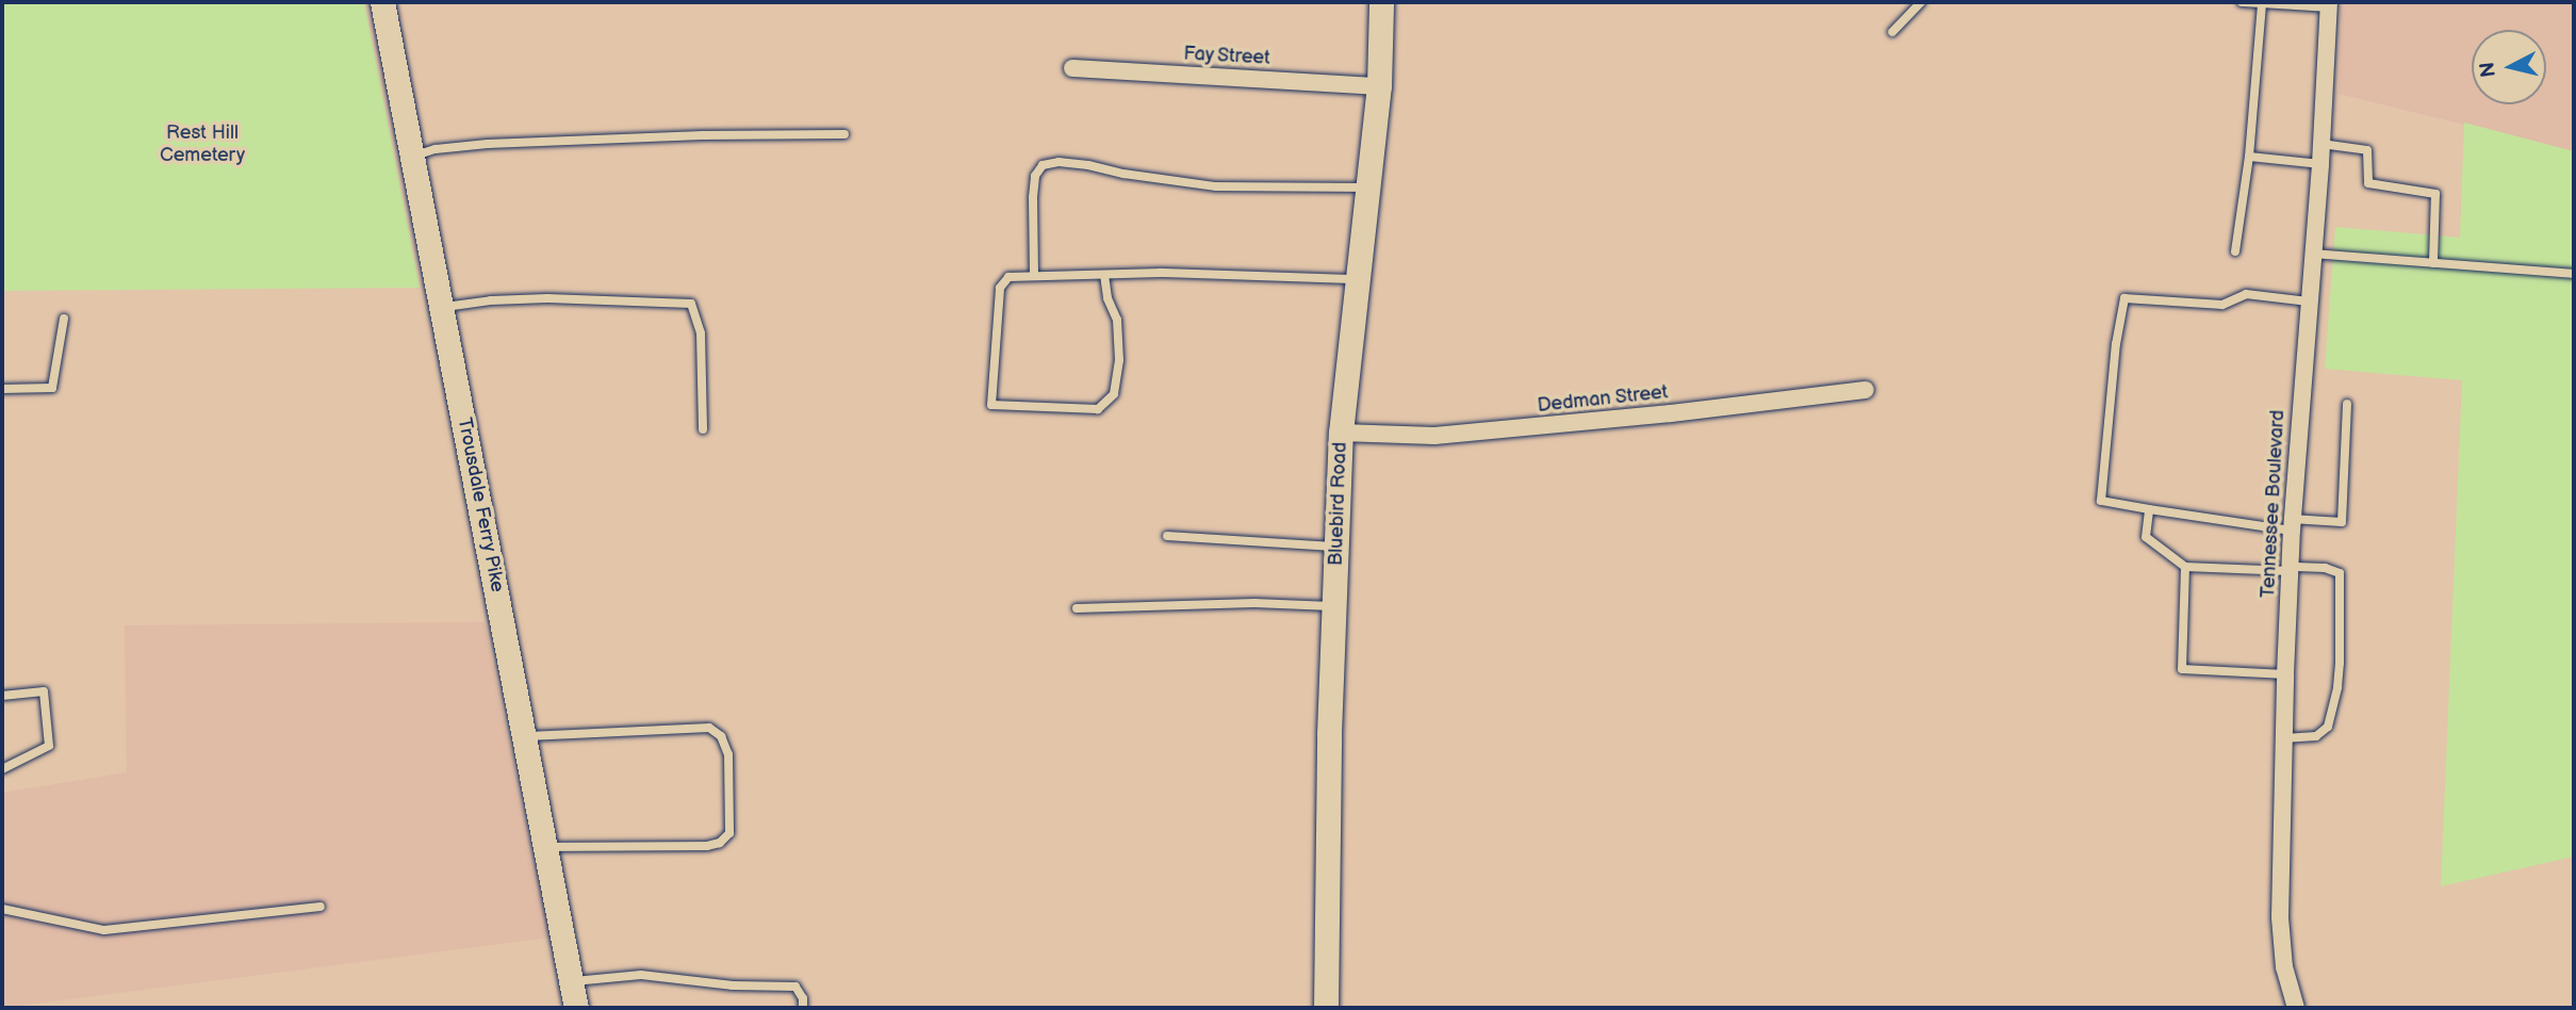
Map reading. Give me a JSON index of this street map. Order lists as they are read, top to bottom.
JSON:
{
  "streets": {
    "main road": ["Bluebird Road", "Trousdale Ferry Pike"],
    "street": ["Fay Street", "Dedman Street", "Tennessee Boulevard"]
  },
  "crossings": [
    ["Fay Street", "Bluebird Road"],
    ["Dedman Street", "Bluebird Road"]
  ],
  "parks": ["Rest Hill Cemetery"],
  "north": "left"
}
